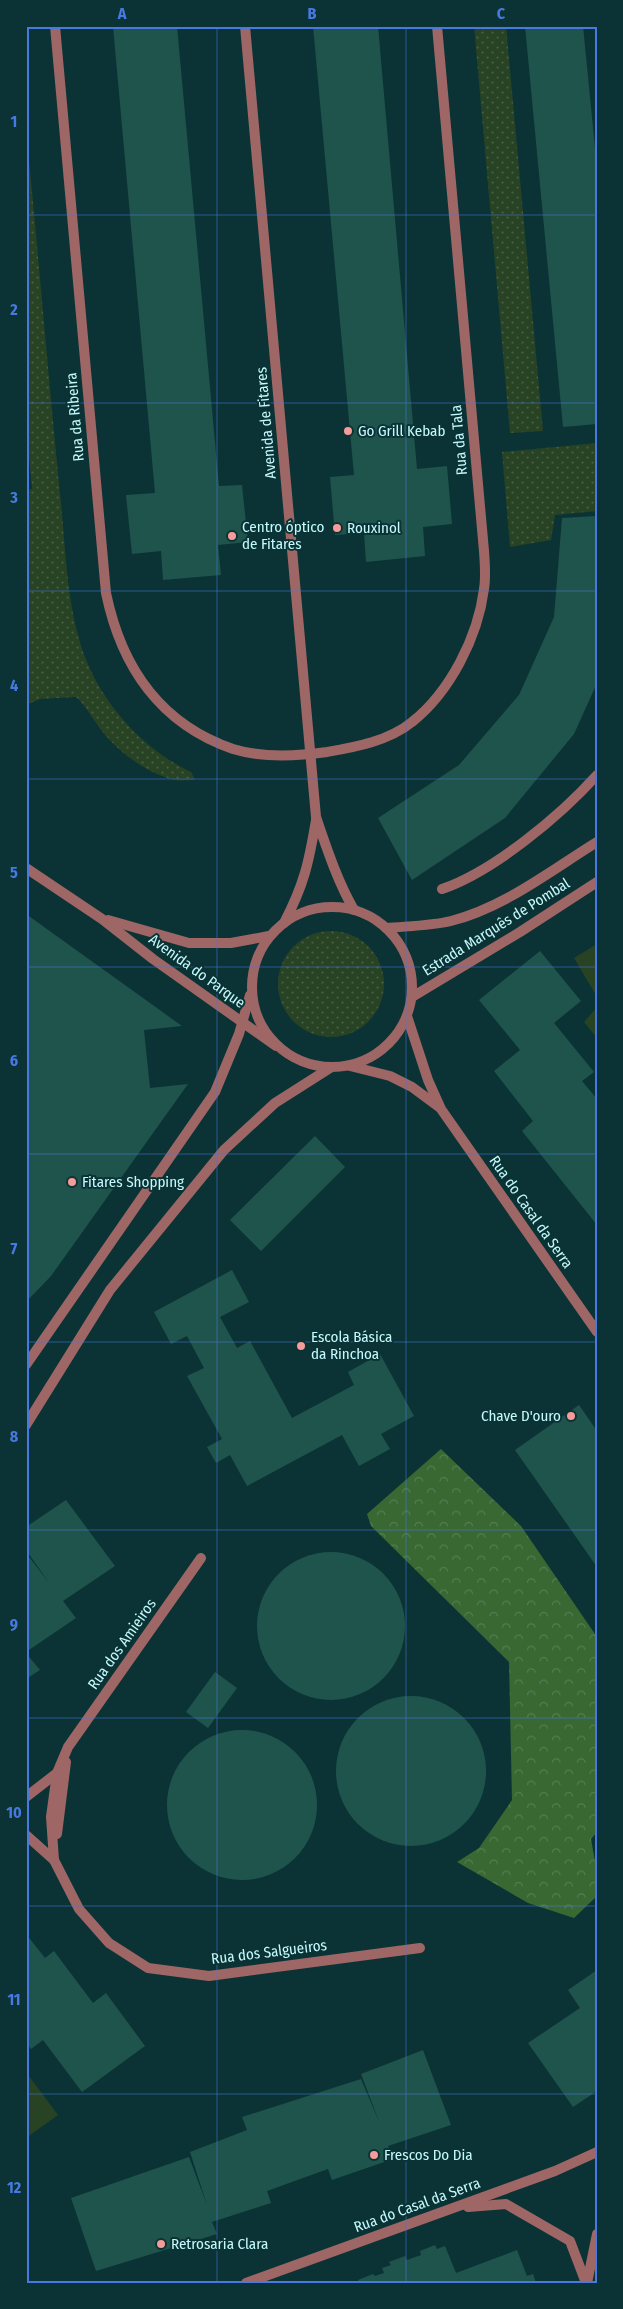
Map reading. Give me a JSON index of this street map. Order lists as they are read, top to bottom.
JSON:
{
  "streets": {
    "street": [
      "Rua da Ribeira",
      "Avenida de Fitares",
      "Rua da Tala",
      "Estrada Marquês de Pombal",
      "Avenida do Parque",
      "Rua do Casal da Serra",
      "Rua dos Amieiros",
      "Rua dos Salgueiros"
    ]
  },
  "crossings": [
    ["Rua da Ribeira", "Avenida de Fitares"],
    ["Rua da Ribeira", "Rua da Tala"],
    ["Avenida de Fitares", "Rua da Tala"],
    ["Avenida de Fitares", "Estrada Marquês de Pombal"],
    ["Avenida de Fitares", "Avenida do Parque"],
    ["Avenida de Fitares", "Rua do Casal da Serra"],
    ["Estrada Marquês de Pombal", "Avenida do Parque"],
    ["Estrada Marquês de Pombal", "Rua do Casal da Serra"],
    ["Avenida do Parque", "Rua do Casal da Serra"],
    ["Rua dos Amieiros", "Rua dos Salgueiros"]
  ],
  "places": [
    "Go Grill Kebab",
    "Rouxinol",
    "Centro óptico de Fitares",
    "Fitares Shopping",
    "Escola Básica da Rinchoa",
    "Chave D'ouro",
    "Frescos Do Dia",
    "Retrosaria Clara"
  ],
  "grid": {
    "columns": ["A", "B", "C"],
    "rows": [
      "1",
      "2",
      "3",
      "4",
      "5",
      "6",
      "7",
      "8",
      "9",
      "10",
      "11",
      "12"
    ]
  }
}
